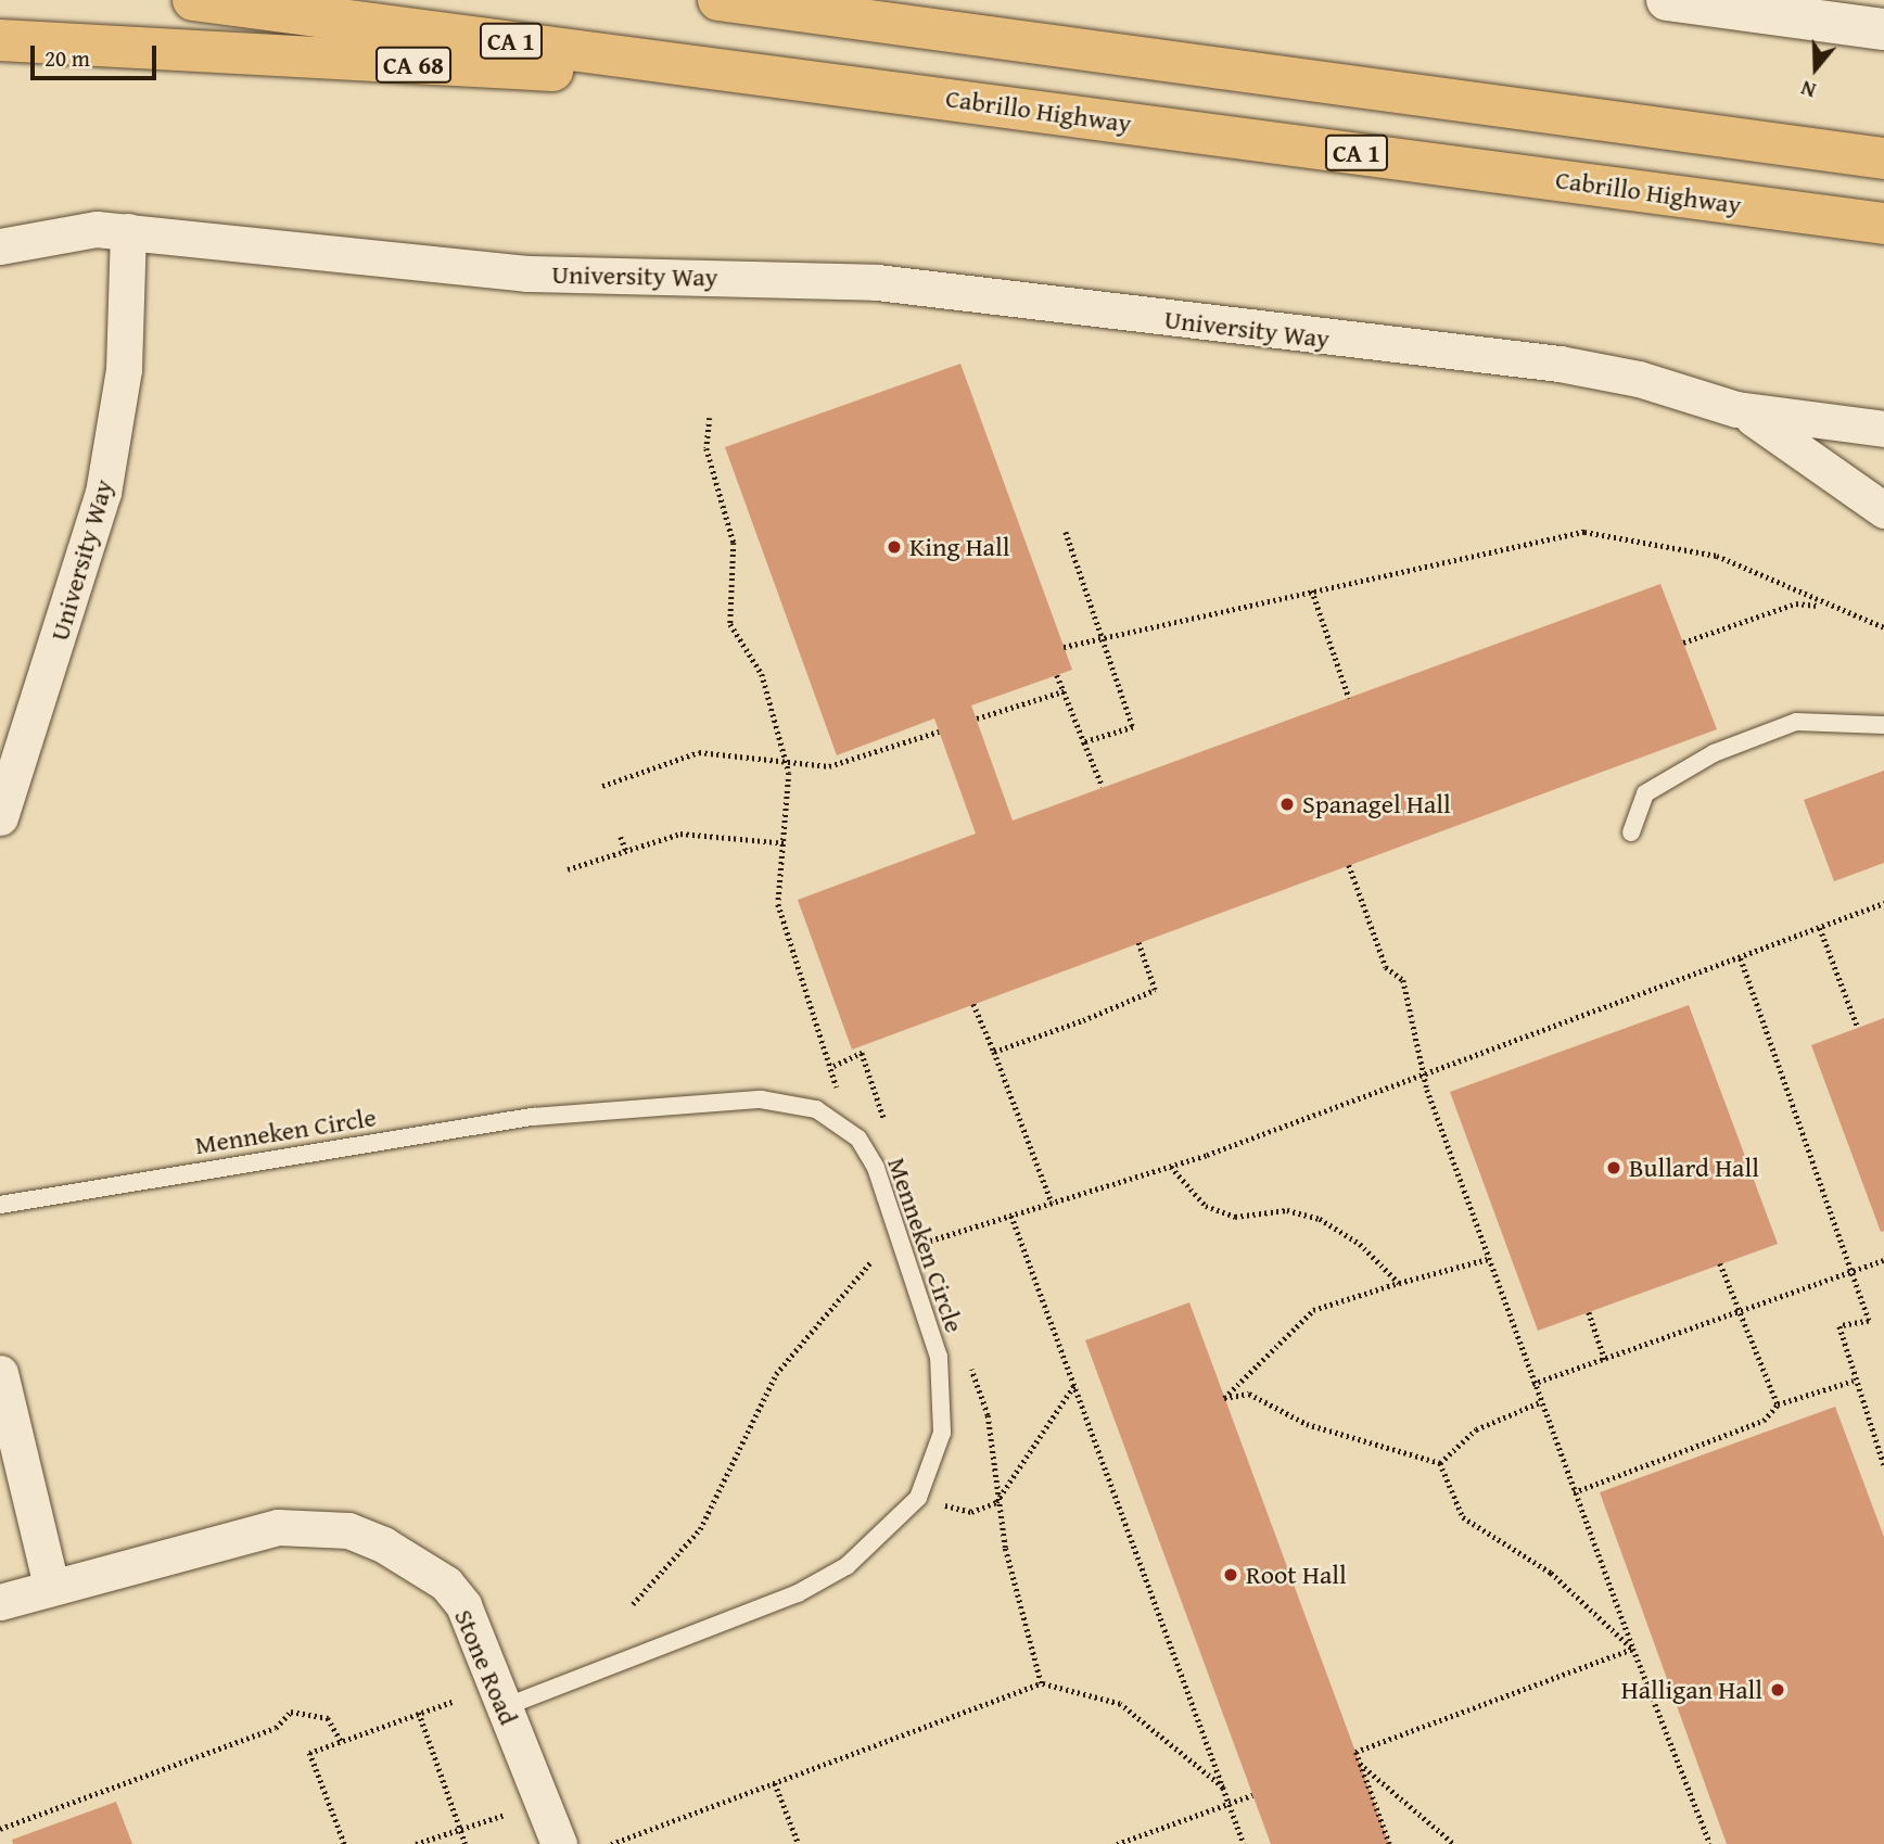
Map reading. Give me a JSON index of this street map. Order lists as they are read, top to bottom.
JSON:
{
  "streets": {
    "highway": ["CA 1", "CA 68", "Cabrillo Highway"],
    "street": ["University Way", "Stone Road"],
    "lane": ["Menneken Circle"]
  },
  "crossings": [
    ["CA 68", "Cabrillo Highway"],
    ["Menneken Circle", "Stone Road"]
  ],
  "places": [
    "King Hall",
    "Spanagel Hall",
    "Bullard Hall",
    "Root Hall",
    "Halligan Hall"
  ],
  "scale_bar": "20 m",
  "north": "bottom"
}
